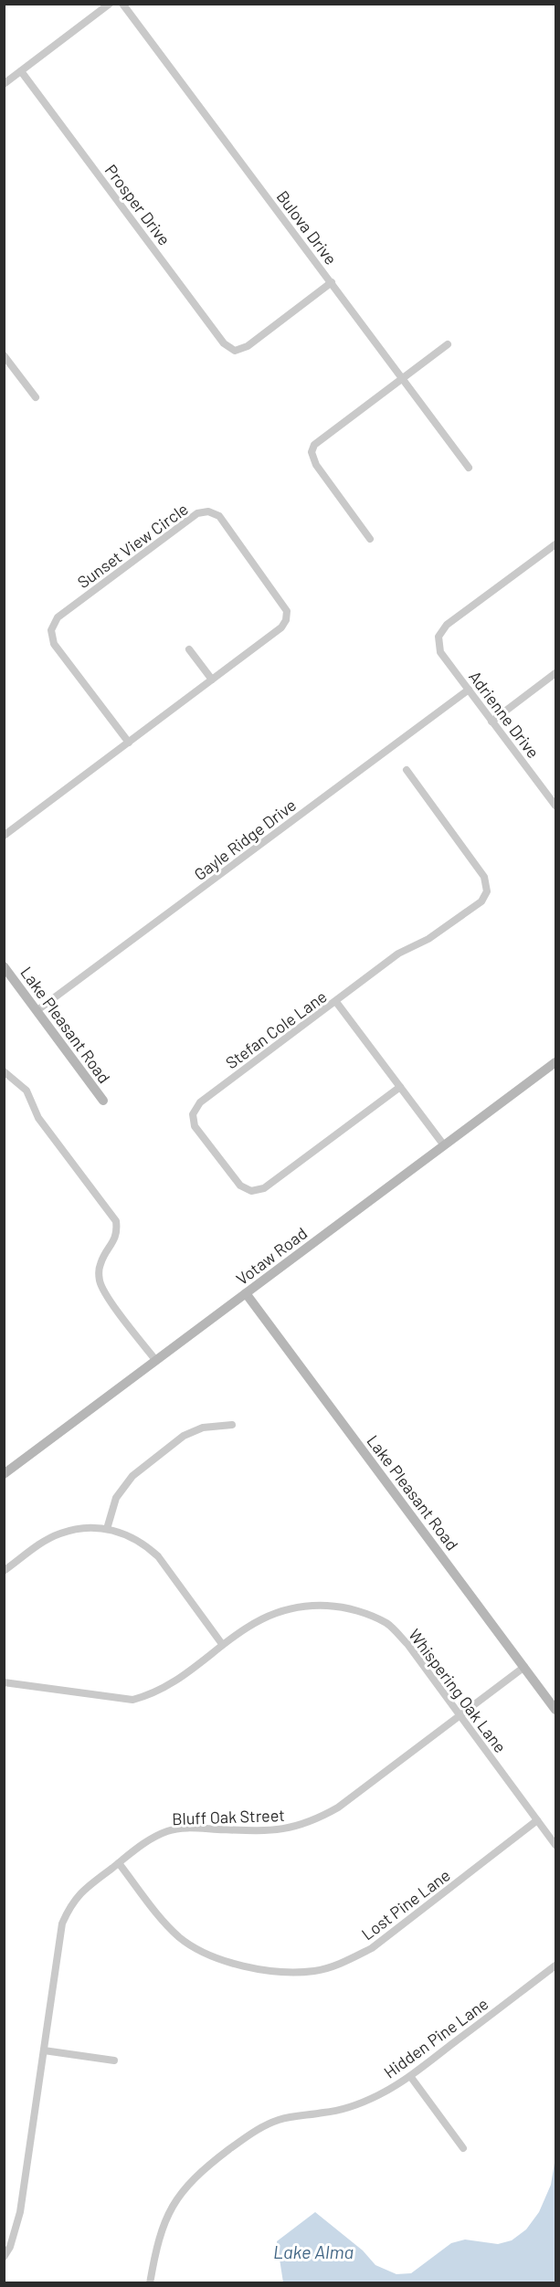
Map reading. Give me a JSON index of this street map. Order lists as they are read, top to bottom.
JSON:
{
  "streets": {
    "street": [
      "Prosper Drive",
      "Bulova Drive",
      "Sunset View Circle",
      "Adrienne Drive",
      "Gayle Ridge Drive",
      "Lake Pleasant Road",
      "Stefan Cole Lane",
      "Votaw Road",
      "Whispering Oak Lane",
      "Bluff Oak Street",
      "Lost Pine Lane",
      "Hidden Pine Lane"
    ]
  },
  "crossings": [
    ["Prosper Drive", "Bulova Drive"],
    ["Adrienne Drive", "Gayle Ridge Drive"],
    ["Gayle Ridge Drive", "Lake Pleasant Road"],
    ["Lake Pleasant Road", "Votaw Road"],
    ["Lake Pleasant Road", "Bluff Oak Street"],
    ["Whispering Oak Lane", "Bluff Oak Street"],
    ["Whispering Oak Lane", "Lost Pine Lane"],
    ["Bluff Oak Street", "Lost Pine Lane"]
  ],
  "water": ["Lake Alma"]
}
